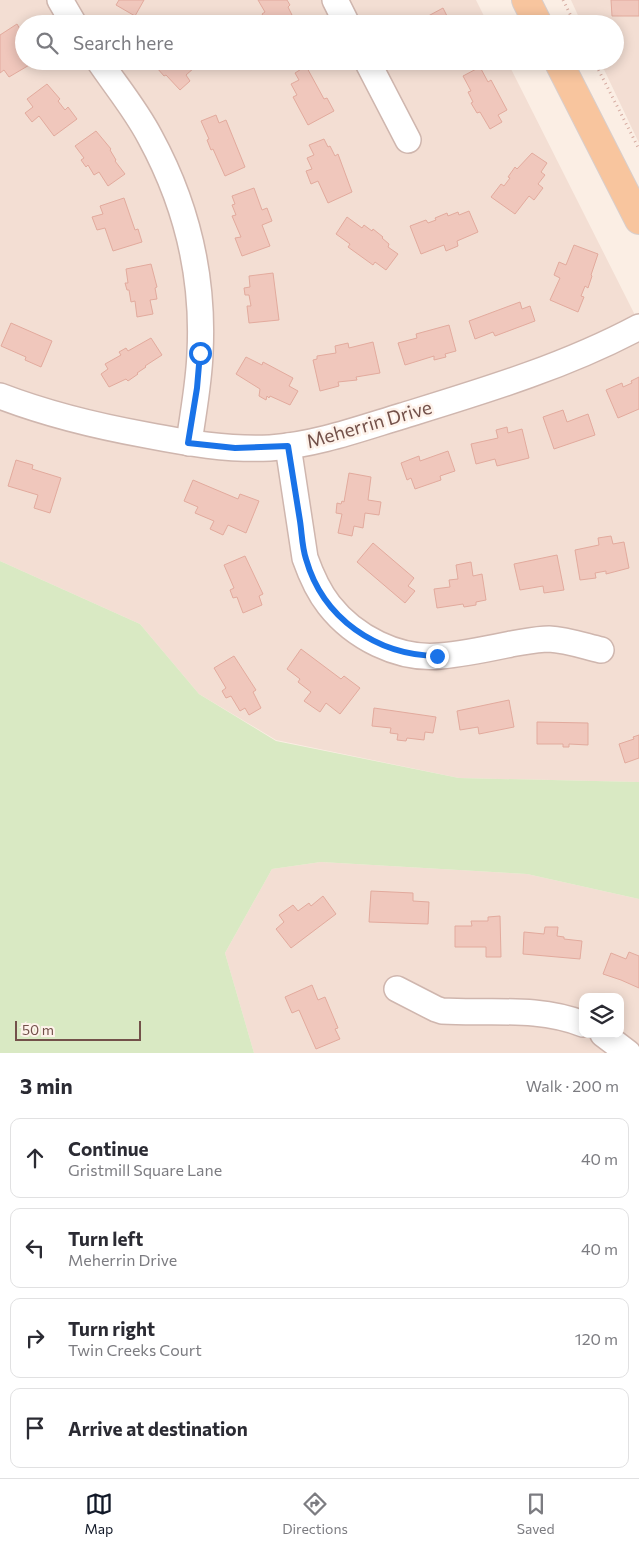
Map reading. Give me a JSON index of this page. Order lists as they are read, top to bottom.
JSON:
{
  "streets": {
    "street": ["Meherrin Drive"]
  },
  "scale_bar": "50 m",
  "page": {
    "search": "Search here",
    "scale": "50 m",
    "heading": ["3 min", "Walk · 200 m"],
    "list": [
      ["Continue", "Gristmill Square Lane", "40 m"],
      ["Turn left", "Meherrin Drive", "40 m"],
      ["Turn right", "Twin Creeks Court", "120 m"],
      "Arrive at destination"
    ],
    "nav": ["Map", "Directions", "Saved"]
  }
}
